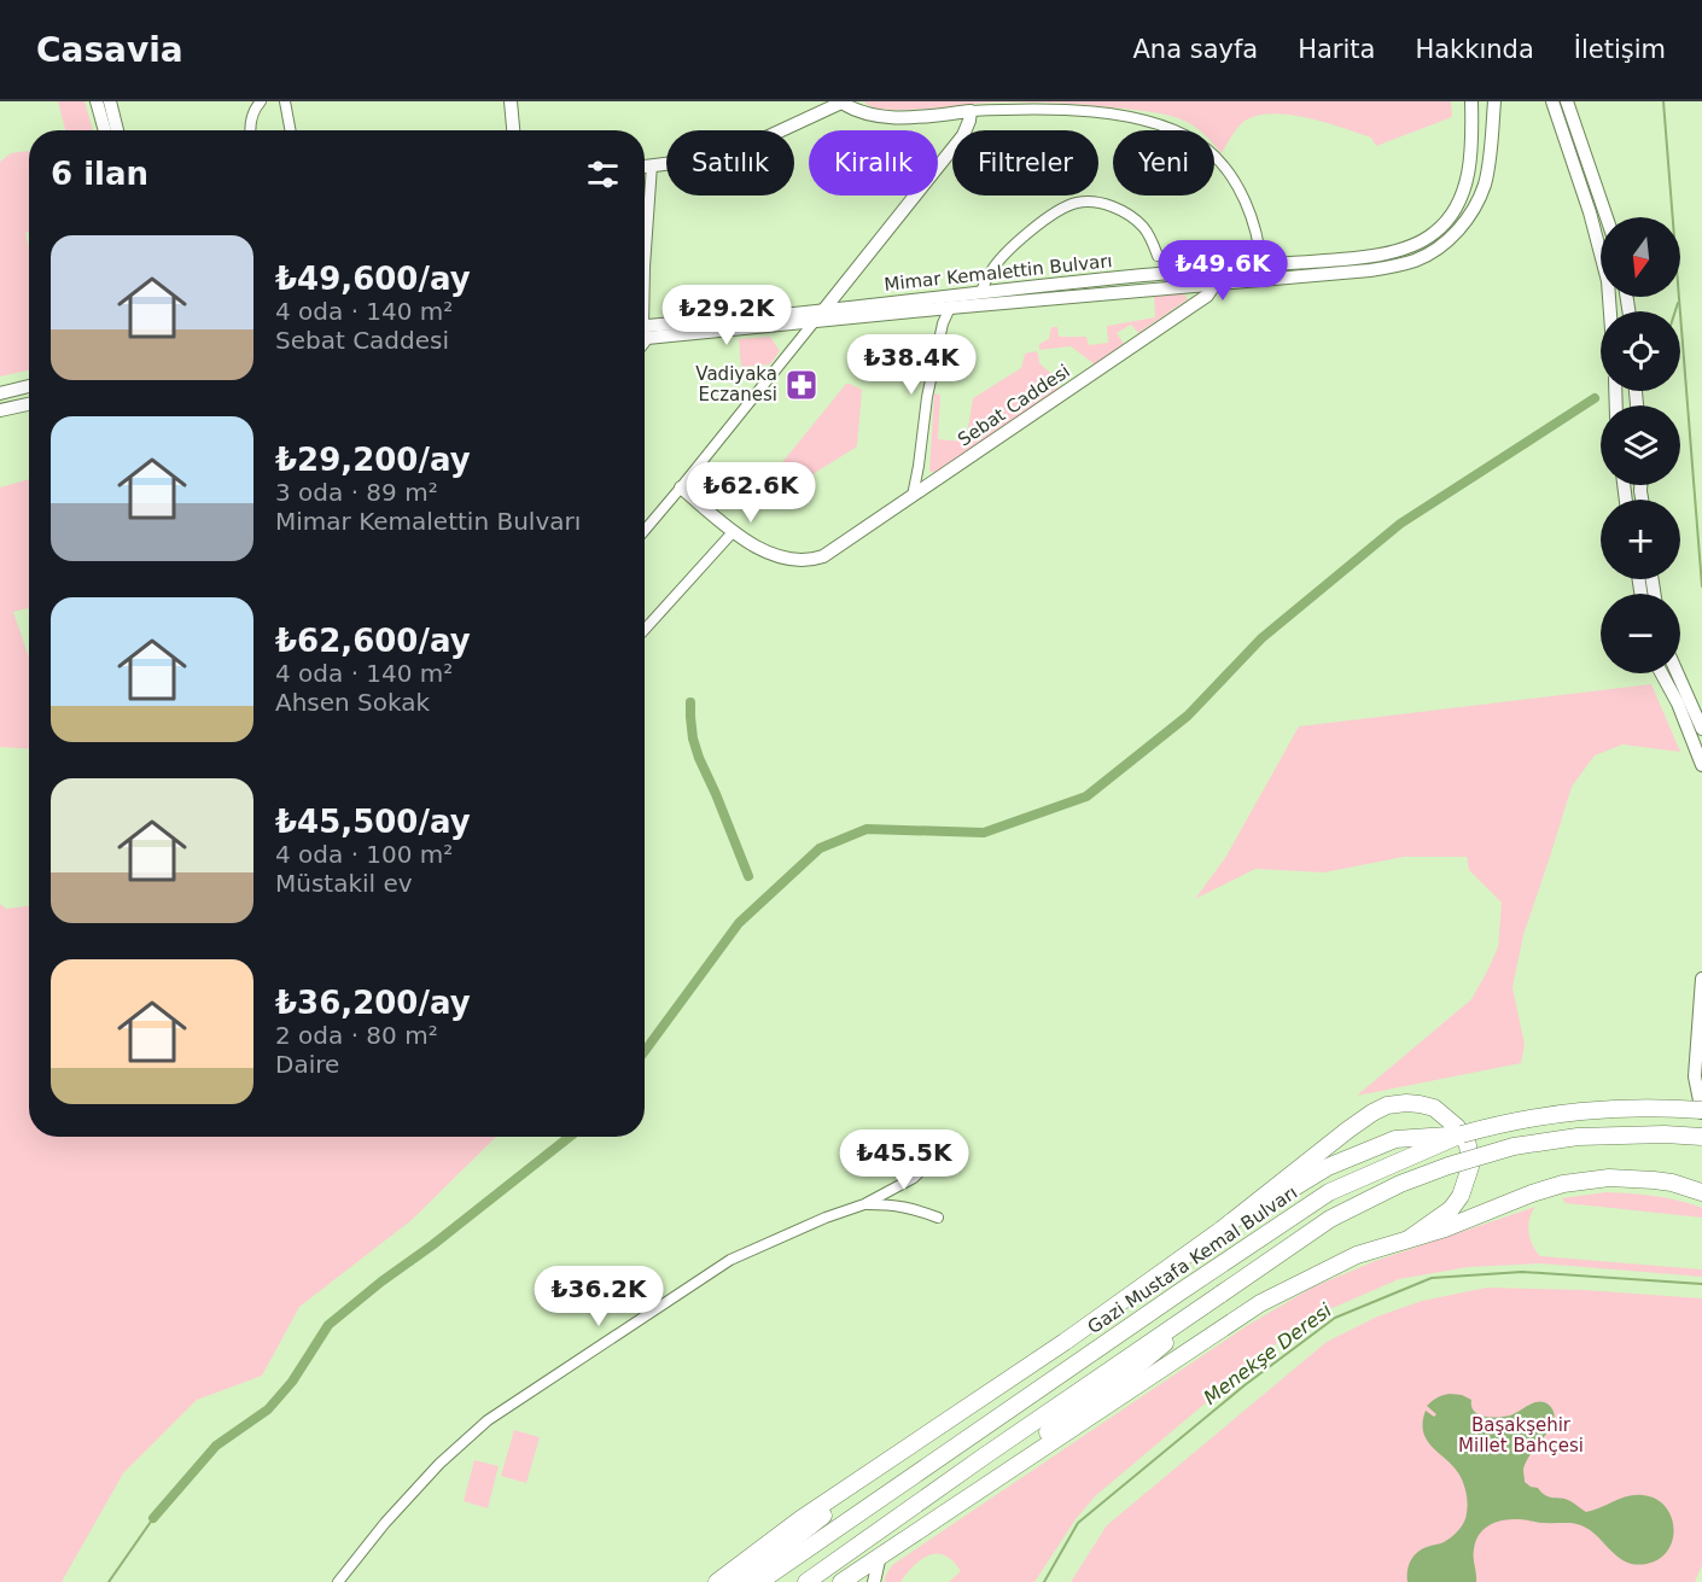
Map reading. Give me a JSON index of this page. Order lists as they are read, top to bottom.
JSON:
{
  "streets": {
    "highway": ["Gazi Mustafa Kemal Bulvarı"],
    "main road": ["Mimar Kemalettin Bulvarı", "Sebat Caddesi"]
  },
  "water": ["Menekşe Deresi"],
  "parks": ["Başakşehir Millet Bahçesi"],
  "places": {
    "pharmacy": ["Vadiyaka Eczanesi"]
  },
  "north": "bottom",
  "page": {
    "header": "Casavia",
    "nav": [
      "Ana sayfa",
      "Harita",
      "Hakkında",
      "İletişim"
    ],
    "chip": [
      "Satılık",
      "Kiralık",
      "Filtreler",
      "Yeni"
    ],
    "heading": "6 ilan",
    "map_buttons": ["+", "−"],
    "list": [
      {
        "name": "₺49,600/ay",
        "note": "4 oda · 140 m² · Sebat Caddesi"
      },
      {
        "name": "₺29,200/ay",
        "note": "3 oda · 89 m² · Mimar Kemalettin Bulvarı"
      },
      {
        "name": "₺62,600/ay",
        "note": "4 oda · 140 m² · Ahsen Sokak"
      },
      {
        "name": "₺45,500/ay",
        "note": "4 oda · 100 m² · Müstakil ev"
      },
      {
        "name": "₺36,200/ay",
        "note": "2 oda · 80 m² · Daire"
      }
    ],
    "price": [
      "₺49.6K",
      "₺29.2K",
      "₺38.4K",
      "₺62.6K",
      "₺45.5K",
      "₺36.2K"
    ]
  }
}
